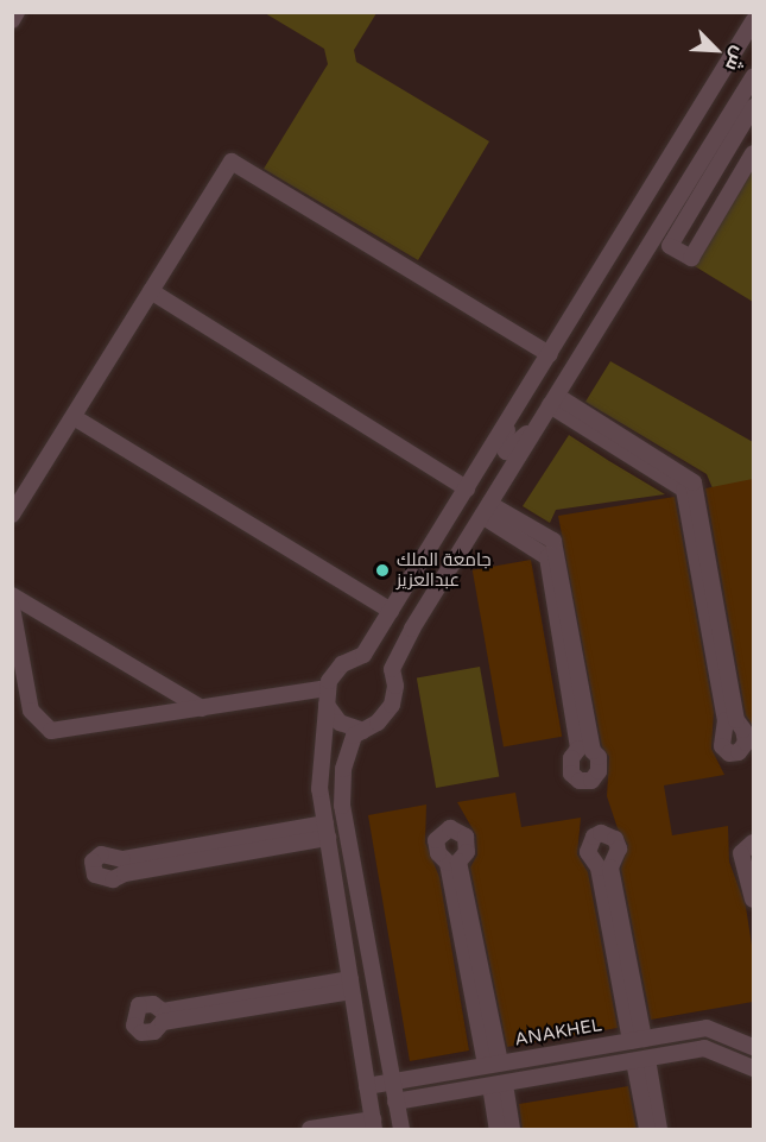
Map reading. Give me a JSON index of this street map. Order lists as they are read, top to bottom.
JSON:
{
  "streets": {
    "street": ["ANAKHEL"]
  },
  "places": ["جامعة الملك عبدالعزيز"],
  "north": "bottom right"
}
